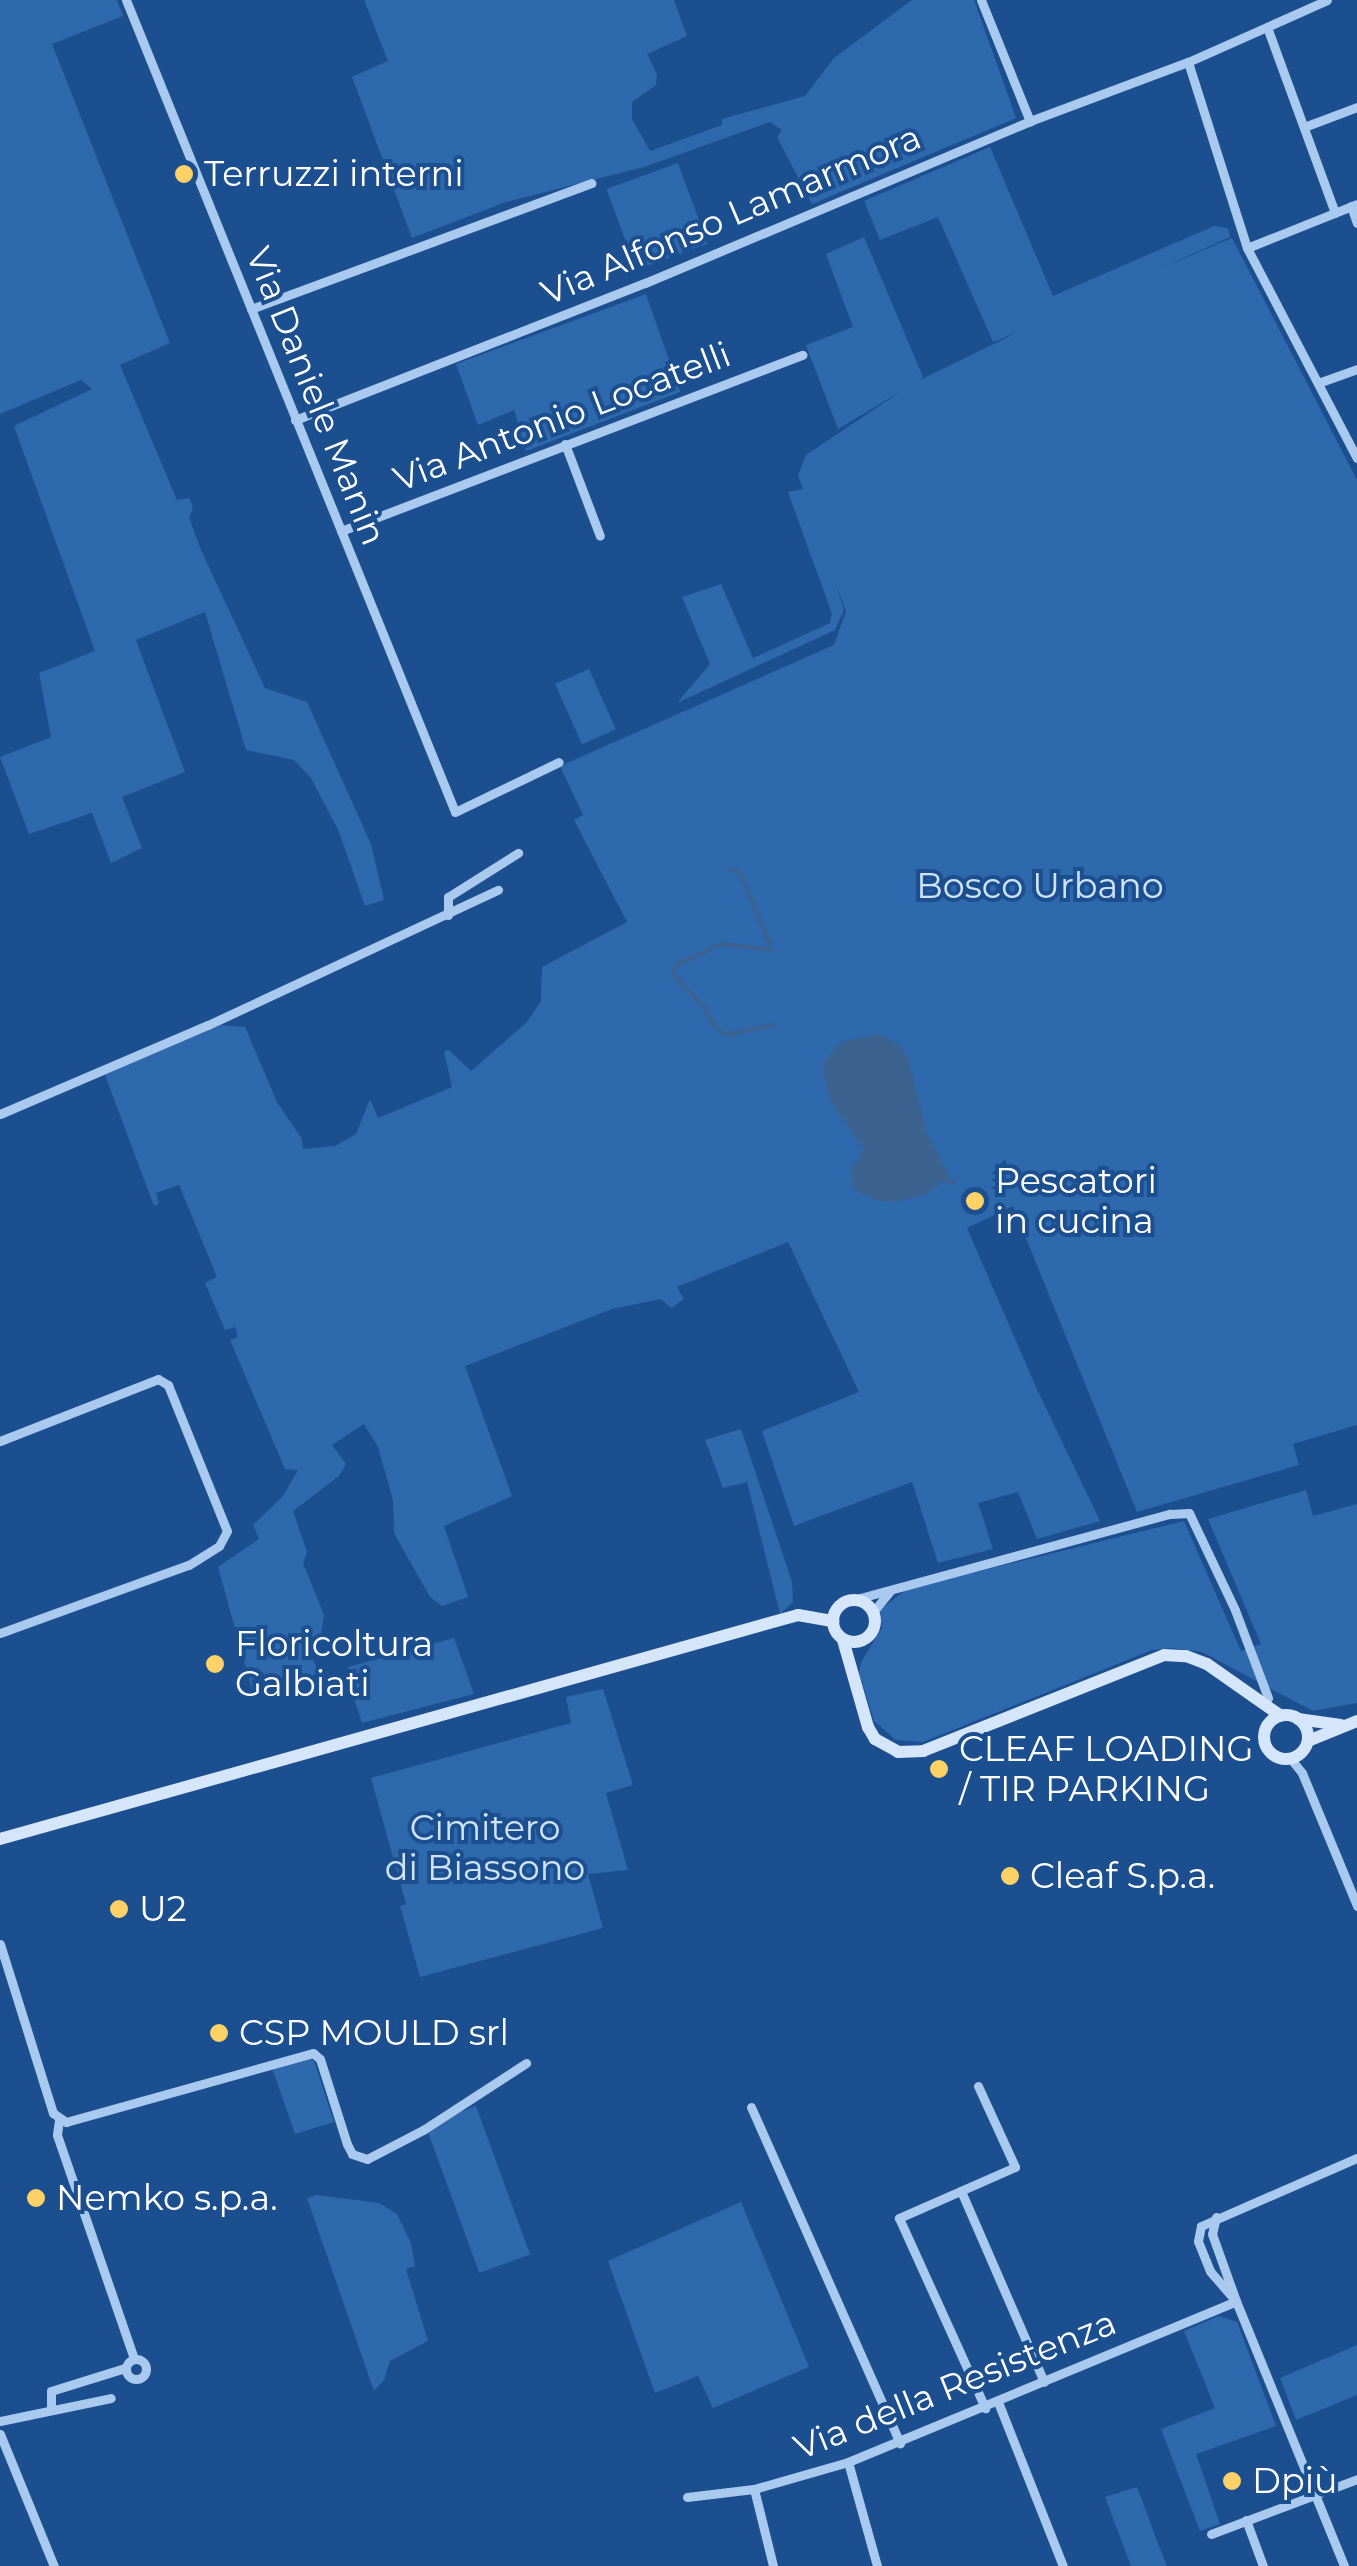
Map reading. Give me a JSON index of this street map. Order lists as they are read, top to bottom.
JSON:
{
  "streets": {
    "street": [
      "Via Alfonso Lamarmora",
      "Via Daniele Manin",
      "Via Antonio Locatelli",
      "Via della Resistenza"
    ]
  },
  "crossings": [
    ["Via Alfonso Lamarmora", "Via Daniele Manin"],
    ["Via Daniele Manin", "Via Antonio Locatelli"]
  ],
  "parks": ["Bosco Urbano", "Cimitero di Biassono"],
  "places": [
    "Terruzzi interni",
    "Pescatori in cucina",
    "Floricoltura Galbiati",
    "CLEAF LOADING / TIR PARKING",
    "Cleaf S.p.a.",
    "U2",
    "CSP MOULD srl",
    "Nemko s.p.a.",
    "Dpiù"
  ]
}
